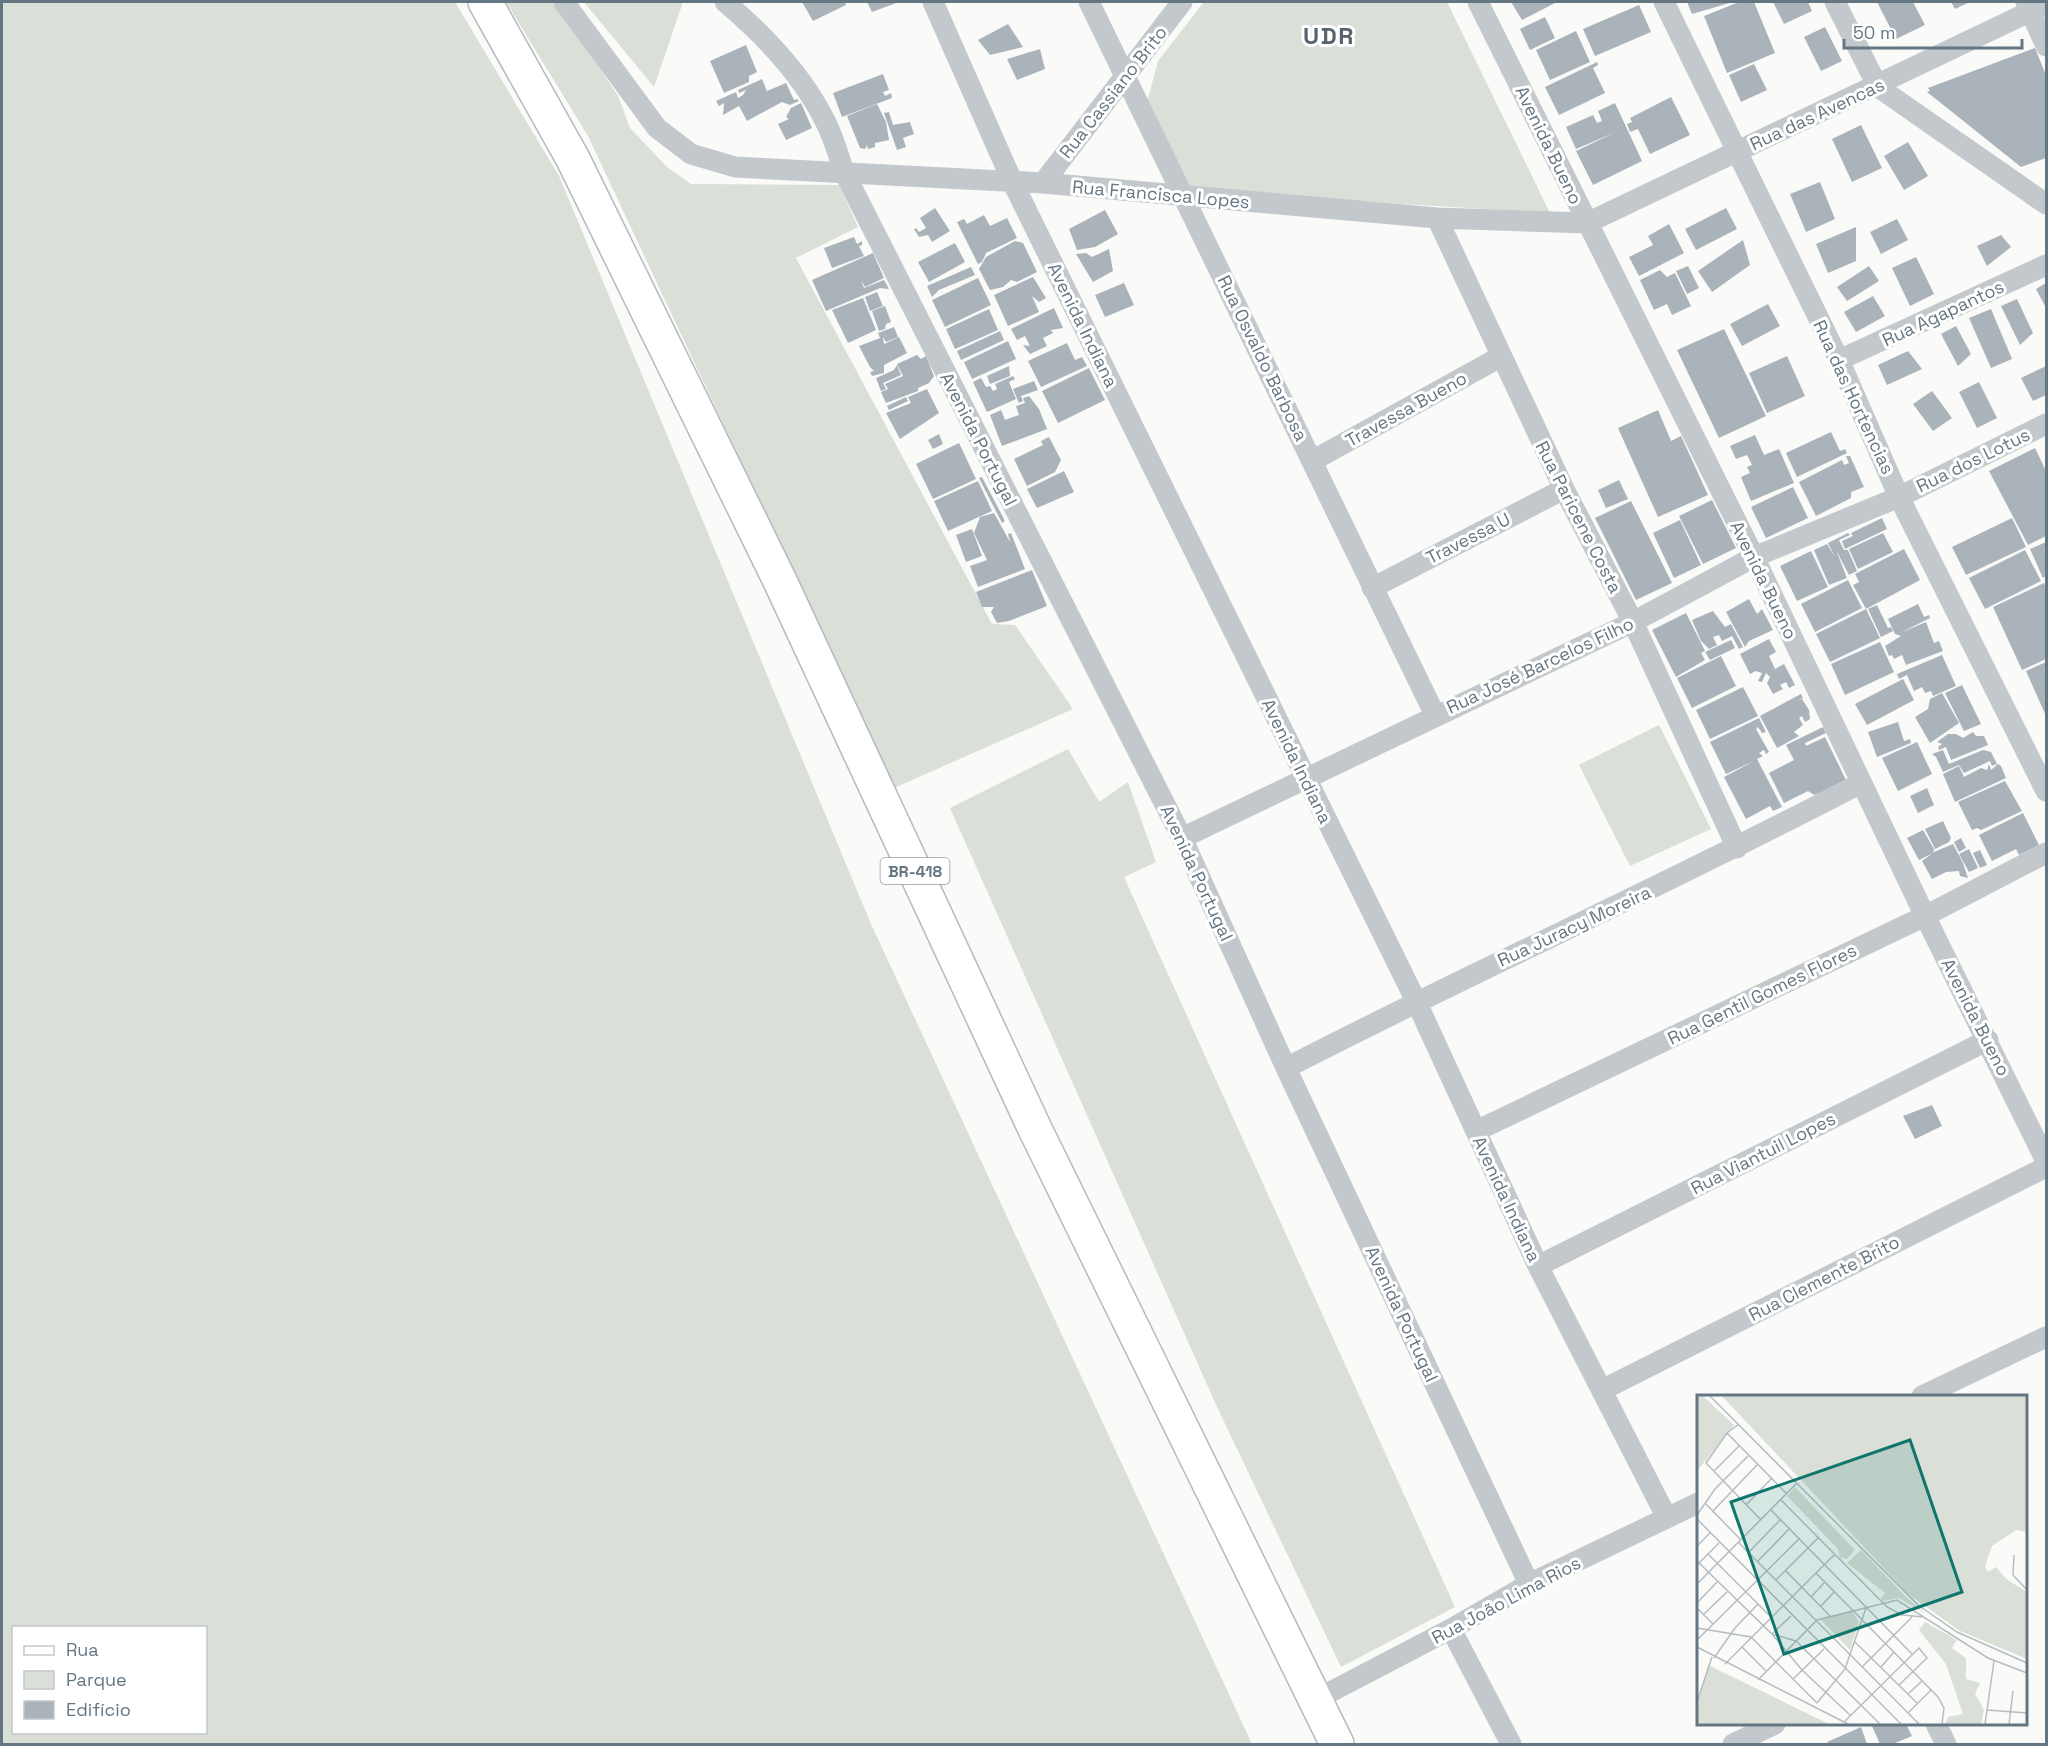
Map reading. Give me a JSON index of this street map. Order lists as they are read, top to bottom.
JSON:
{
  "streets": {
    "main road": ["BR-418"],
    "street": [
      "Rua Cassiano Brito",
      "Rua das Avencas",
      "Avenida Bueno",
      "Rua Francisca Lopes",
      "Rua Agapantos",
      "Avenida Indiana",
      "Rua Osvaldo Barbosa",
      "Rua das Hortencias",
      "Travessa Bueno",
      "Avenida Portugal",
      "Rua dos Lotus",
      "Rua Paricene Costa",
      "Travessa U",
      "Rua José Barcelos Filho",
      "Rua Juracy Moreira",
      "Rua Gentil Gomes Flores",
      "Rua Viantuil Lopes",
      "Rua Clemente Brito",
      "Rua João Lima Rios"
    ]
  },
  "crossings": [
    ["Rua Cassiano Brito", "Rua Francisca Lopes"],
    ["Rua Cassiano Brito", "Rua Osvaldo Barbosa"],
    ["Rua das Avencas", "Avenida Bueno"],
    ["Rua das Avencas", "Rua Francisca Lopes"],
    ["Rua das Avencas", "Rua das Hortencias"],
    ["Avenida Bueno", "Rua Francisca Lopes"],
    ["Avenida Bueno", "Rua José Barcelos Filho"],
    ["Avenida Bueno", "Rua Juracy Moreira"],
    ["Avenida Bueno", "Rua Gentil Gomes Flores"],
    ["Avenida Bueno", "Rua Viantuil Lopes"],
    ["Rua Francisca Lopes", "Avenida Indiana"],
    ["Rua Francisca Lopes", "Rua Osvaldo Barbosa"],
    ["Rua Francisca Lopes", "Avenida Portugal"],
    ["Rua Francisca Lopes", "Rua Paricene Costa"],
    ["Rua Agapantos", "Rua das Hortencias"],
    ["Avenida Indiana", "Rua José Barcelos Filho"],
    ["Avenida Indiana", "Rua Juracy Moreira"],
    ["Avenida Indiana", "Rua Gentil Gomes Flores"],
    ["Avenida Indiana", "Rua Viantuil Lopes"],
    ["Avenida Indiana", "Rua Clemente Brito"],
    ["Avenida Indiana", "Rua João Lima Rios"],
    ["Rua Osvaldo Barbosa", "Travessa Bueno"],
    ["Rua Osvaldo Barbosa", "Travessa U"],
    ["Rua Osvaldo Barbosa", "Rua José Barcelos Filho"],
    ["Rua das Hortencias", "Rua dos Lotus"],
    ["Rua das Hortencias", "Rua José Barcelos Filho"],
    ["Travessa Bueno", "Rua Paricene Costa"],
    ["Avenida Portugal", "Rua José Barcelos Filho"],
    ["Avenida Portugal", "Rua Juracy Moreira"],
    ["Avenida Portugal", "Rua João Lima Rios"],
    ["Rua dos Lotus", "Rua José Barcelos Filho"],
    ["Rua Paricene Costa", "Travessa U"],
    ["Rua Paricene Costa", "Rua José Barcelos Filho"],
    ["Rua Paricene Costa", "Rua Juracy Moreira"],
    ["BR-418", "Rua João Lima Rios"]
  ],
  "districts": ["UDR"],
  "legend": ["Rua", "Parque", "Edifício"],
  "scale_bar": "50 m"
}
